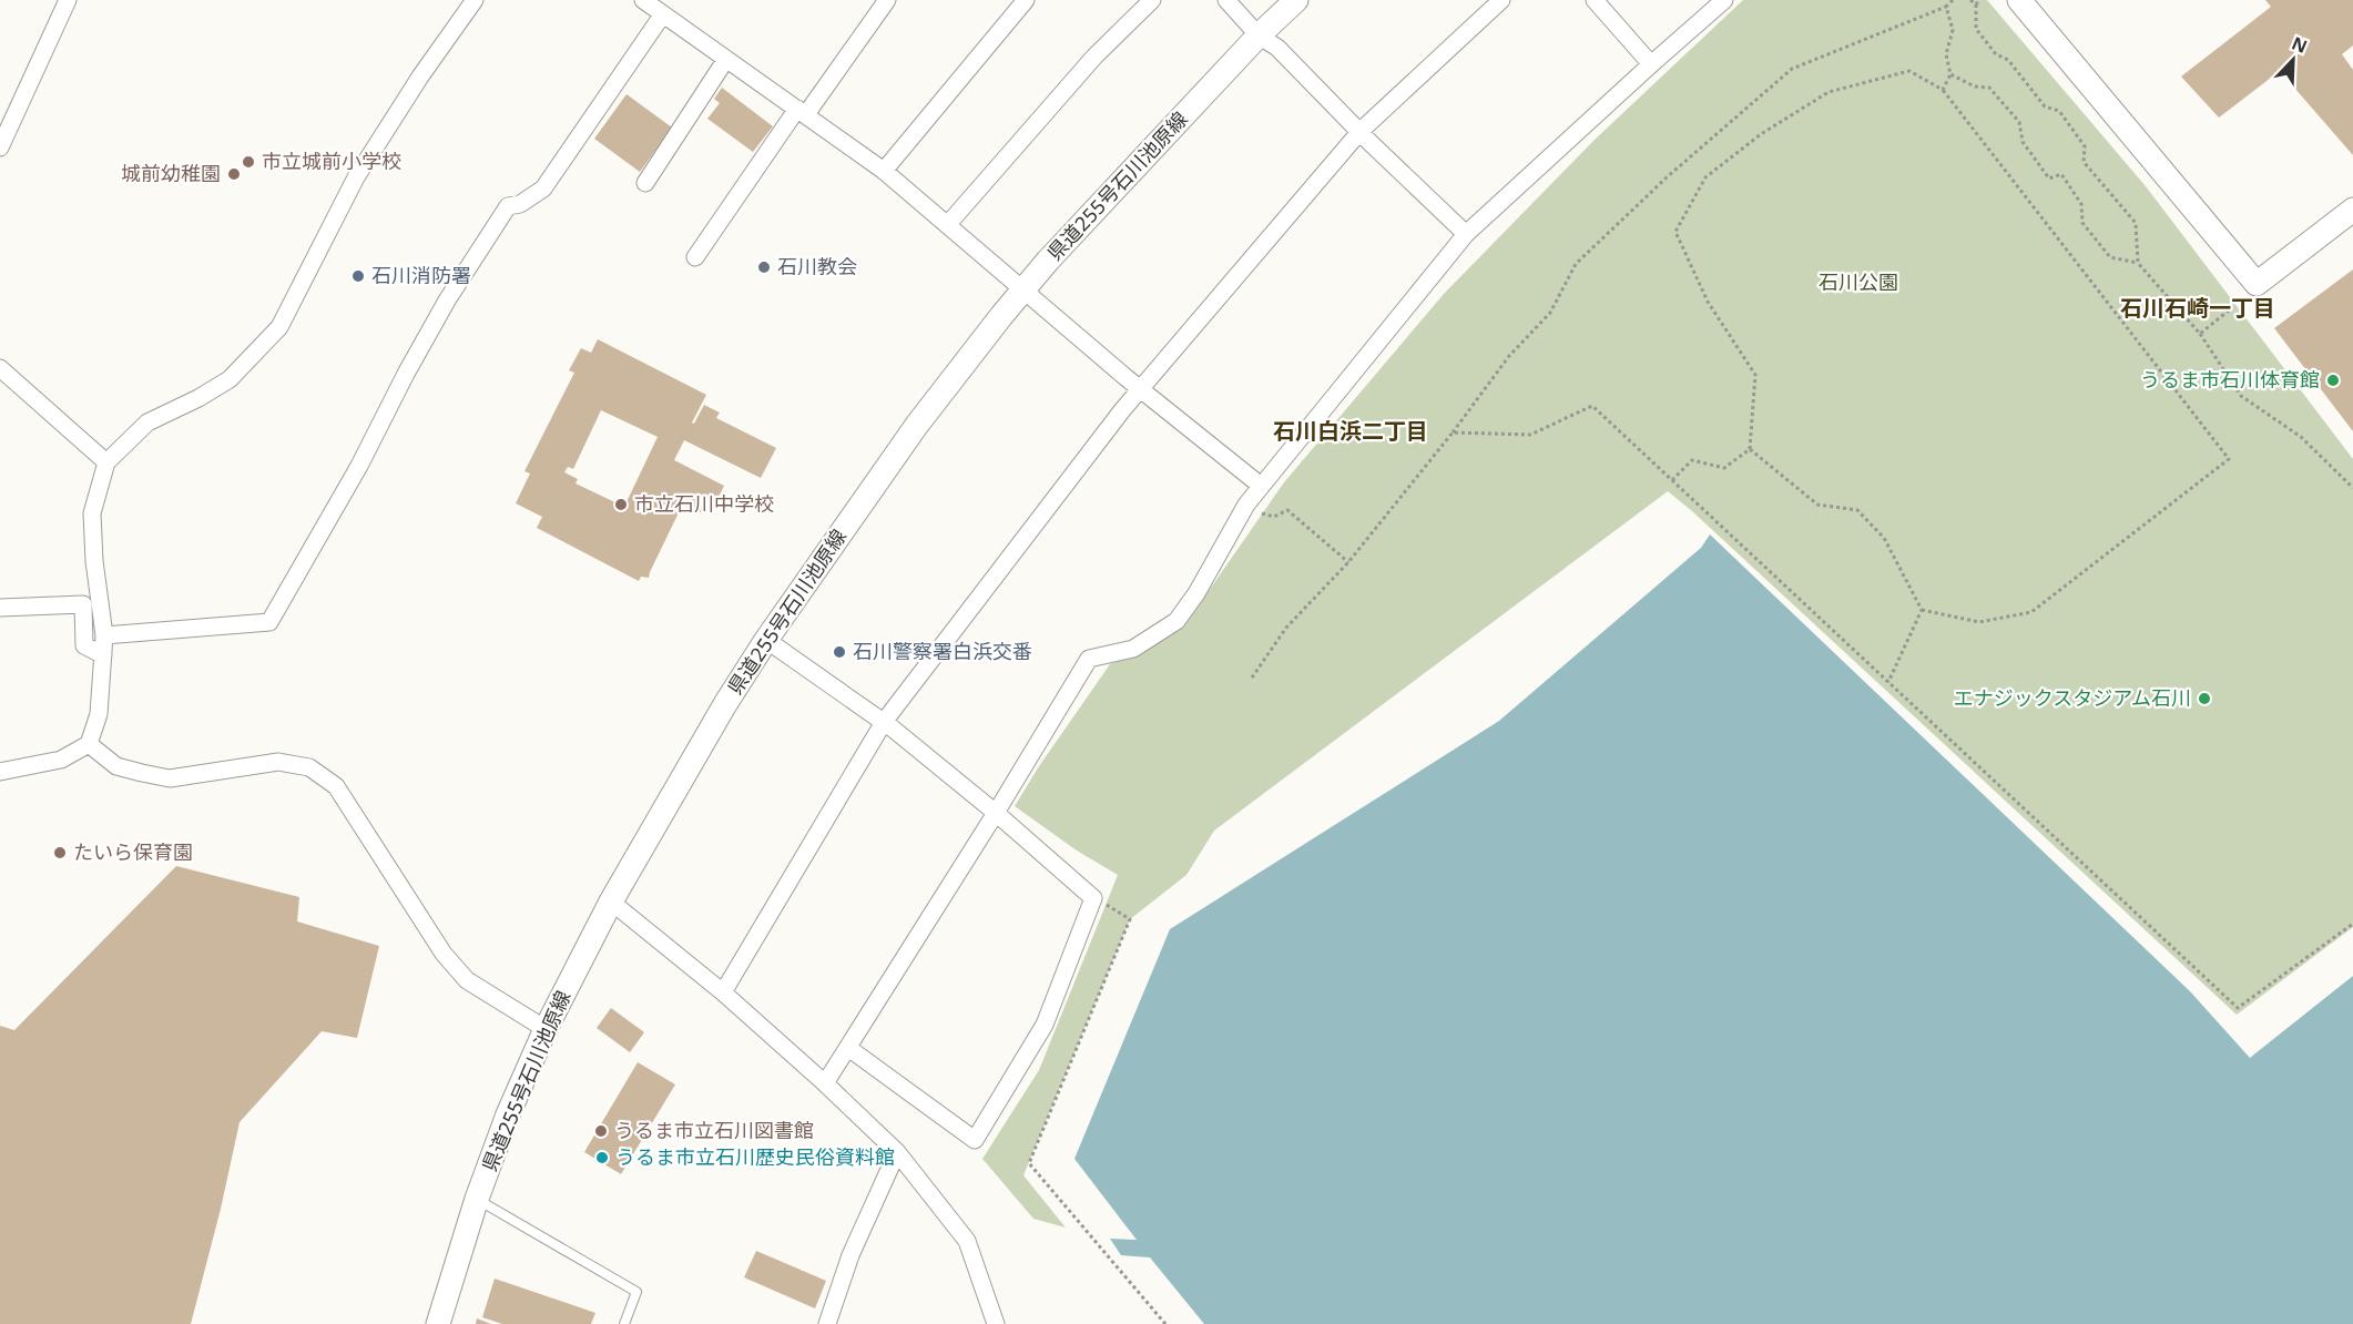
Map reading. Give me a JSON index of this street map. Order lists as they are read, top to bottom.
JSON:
{
  "streets": {
    "main road": ["県道255号石川池原線"]
  },
  "districts": ["石川石崎一丁目", "石川白浜二丁目"],
  "parks": ["石川公園"],
  "places": [
    "市立城前小学校",
    "城前幼稚園",
    "石川教会",
    "石川消防署",
    "うるま市石川体育館",
    "市立石川中学校",
    "石川警察署白浜交番",
    "エナジックスタジアム石川",
    "たいら保育園",
    "うるま市立石川図書館",
    "うるま市立石川歴史民俗資料館"
  ],
  "north": "top right"
}
